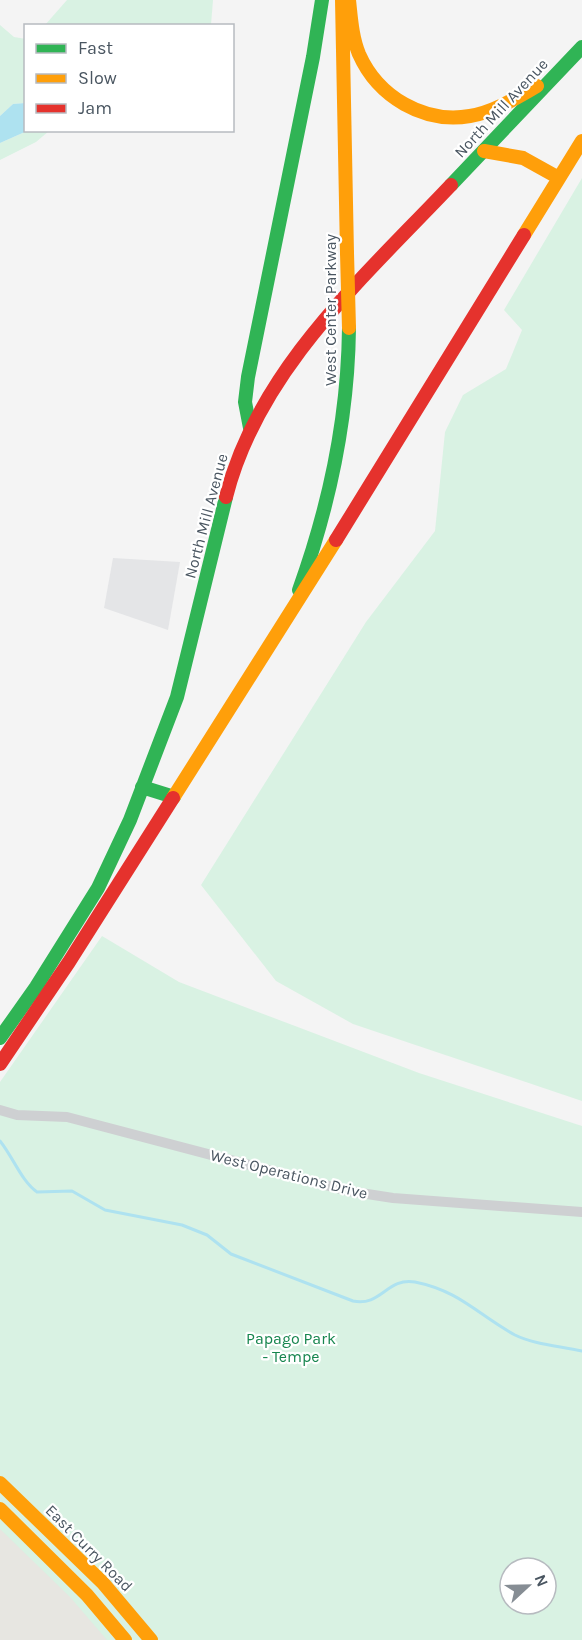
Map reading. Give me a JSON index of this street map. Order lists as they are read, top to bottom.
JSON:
{
  "streets": {
    "main road": ["North Mill Avenue", "West Center Parkway", "East Curry Road"],
    "street": ["West Operations Drive"]
  },
  "parks": ["Papago Park - Tempe"],
  "legend": ["Fast", "Slow", "Jam"],
  "north": "right"
}
